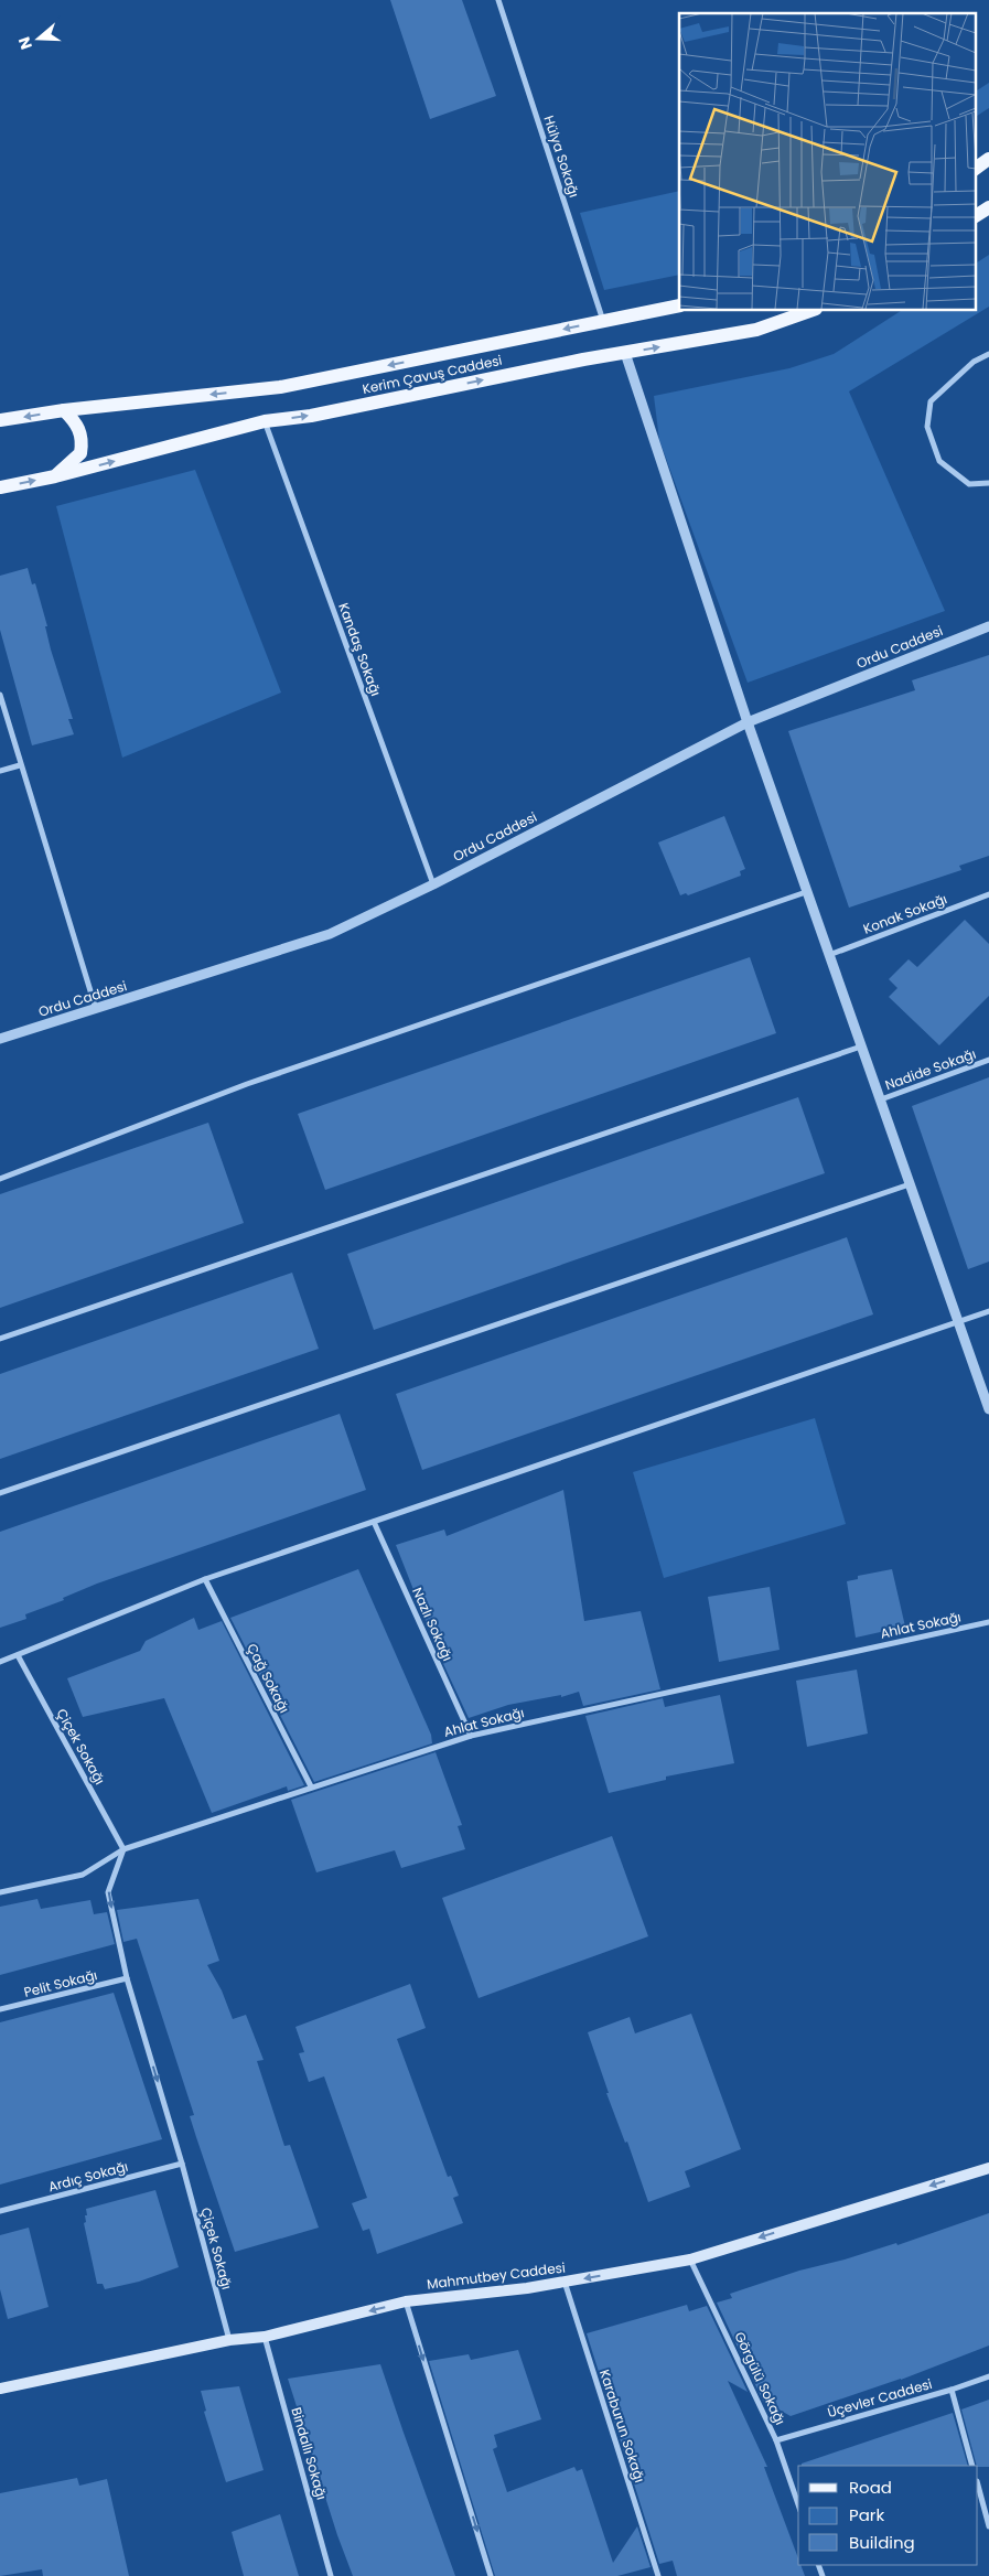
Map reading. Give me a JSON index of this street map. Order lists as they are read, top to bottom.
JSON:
{
  "streets": {
    "main road": ["Kerim Çavuş Caddesi", "Mahmutbey Caddesi"],
    "street": [
      "Hülya Sokağı",
      "Ordu Caddesi",
      "Kandaş Sokağı",
      "Konak Sokağı",
      "Nadide Sokağı",
      "Nazlı Sokağı",
      "Ahlat Sokağı",
      "Çağ Sokağı",
      "Çiçek Sokağı",
      "Pelit Sokağı",
      "Ardıç Sokağı",
      "Görgülü Sokağı",
      "Üçevler Caddesi",
      "Karaburun Sokağı",
      "Bindallı Sokağı"
    ]
  },
  "crossings": [
    ["Hülya Sokağı", "Kerim Çavuş Caddesi"],
    ["Kerim Çavuş Caddesi", "Kandaş Sokağı"],
    ["Ordu Caddesi", "Kandaş Sokağı"],
    ["Nazlı Sokağı", "Ahlat Sokağı"],
    ["Ahlat Sokağı", "Çağ Sokağı"],
    ["Ahlat Sokağı", "Çiçek Sokağı"],
    ["Çiçek Sokağı", "Pelit Sokağı"],
    ["Çiçek Sokağı", "Ardıç Sokağı"],
    ["Çiçek Sokağı", "Mahmutbey Caddesi"],
    ["Mahmutbey Caddesi", "Görgülü Sokağı"],
    ["Mahmutbey Caddesi", "Karaburun Sokağı"],
    ["Mahmutbey Caddesi", "Bindallı Sokağı"],
    ["Görgülü Sokağı", "Üçevler Caddesi"]
  ],
  "one_way": ["Çiçek Sokağı", "Mahmutbey Caddesi"],
  "legend": ["Road", "Park", "Building"],
  "north": "left"
}
